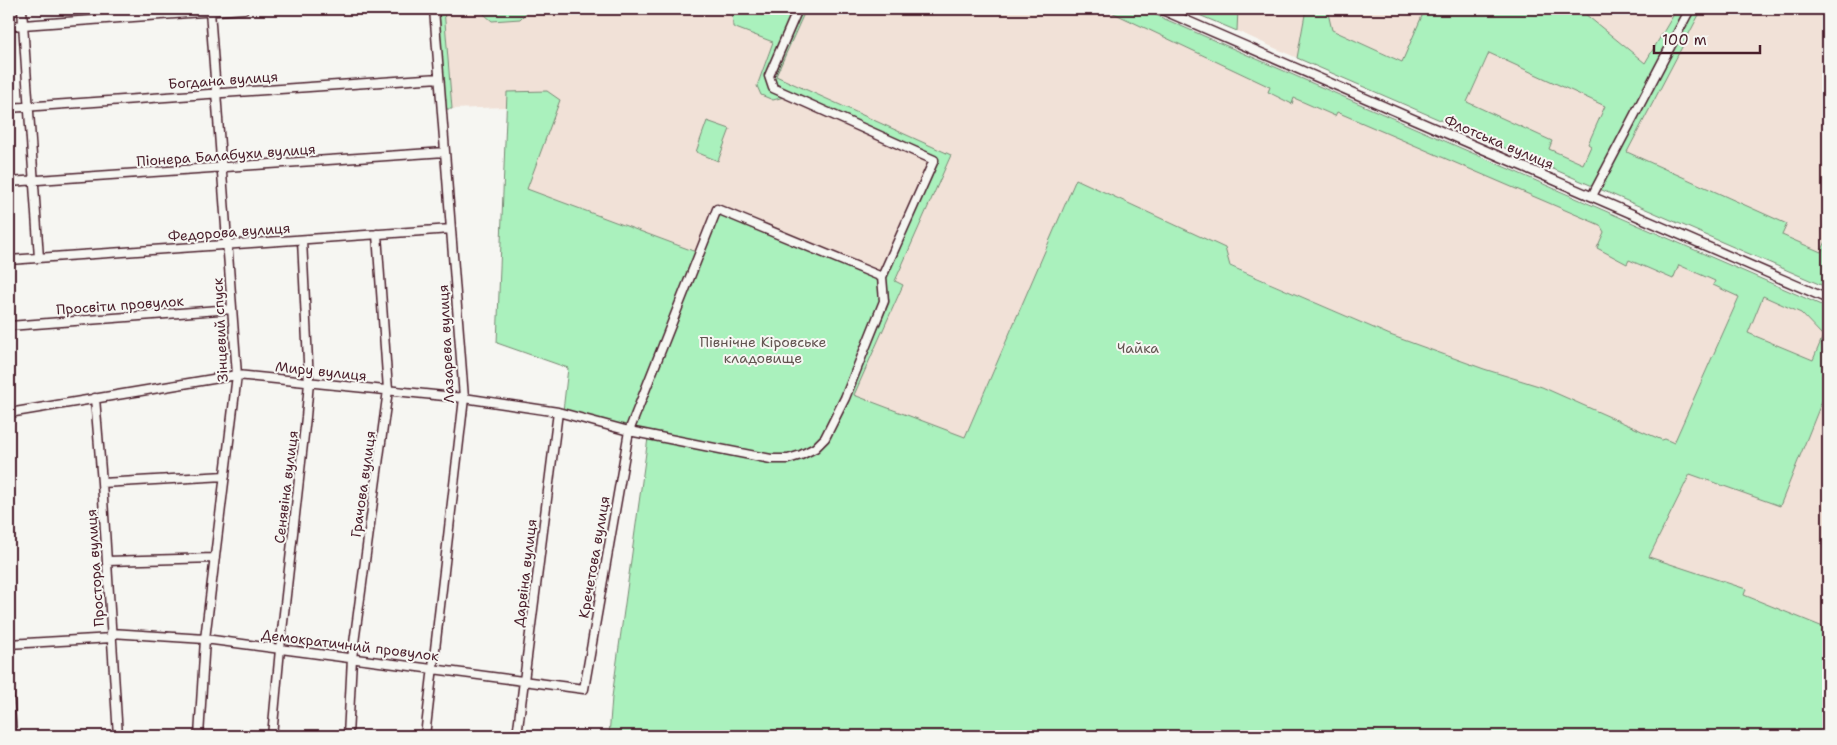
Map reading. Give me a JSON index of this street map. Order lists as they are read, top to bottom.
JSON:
{
  "streets": {
    "street": [
      "Богдана вулиця",
      "Флотська вулиця",
      "Піонера Балабухи вулиця",
      "Федорова вулиця",
      "Просвіти провулок",
      "Зінцевий спуск",
      "Лазарева вулиця",
      "Миру вулиця",
      "Грачова вулиця",
      "Сенявіна вулиця",
      "Кречетова вулиця",
      "Простора вулиця",
      "Дарвіна вулиця",
      "Демократичний провулок"
    ]
  },
  "crossings": [
    ["Богдана вулиця", "Зінцевий спуск"],
    ["Богдана вулиця", "Лазарева вулиця"],
    ["Піонера Балабухи вулиця", "Зінцевий спуск"],
    ["Піонера Балабухи вулиця", "Лазарева вулиця"],
    ["Федорова вулиця", "Зінцевий спуск"],
    ["Федорова вулиця", "Лазарева вулиця"],
    ["Федорова вулиця", "Грачова вулиця"],
    ["Федорова вулиця", "Сенявіна вулиця"],
    ["Просвіти провулок", "Зінцевий спуск"],
    ["Зінцевий спуск", "Миру вулиця"],
    ["Зінцевий спуск", "Демократичний провулок"],
    ["Лазарева вулиця", "Миру вулиця"],
    ["Лазарева вулиця", "Демократичний провулок"],
    ["Миру вулиця", "Грачова вулиця"],
    ["Миру вулиця", "Сенявіна вулиця"],
    ["Миру вулиця", "Кречетова вулиця"],
    ["Миру вулиця", "Простора вулиця"],
    ["Миру вулиця", "Дарвіна вулиця"],
    ["Грачова вулиця", "Демократичний провулок"],
    ["Сенявіна вулиця", "Демократичний провулок"],
    ["Кречетова вулиця", "Демократичний провулок"],
    ["Простора вулиця", "Демократичний провулок"],
    ["Дарвіна вулиця", "Демократичний провулок"]
  ],
  "parks": ["Північне Кіровське кладовище", "Чайка"],
  "scale_bar": "100 m"
}
